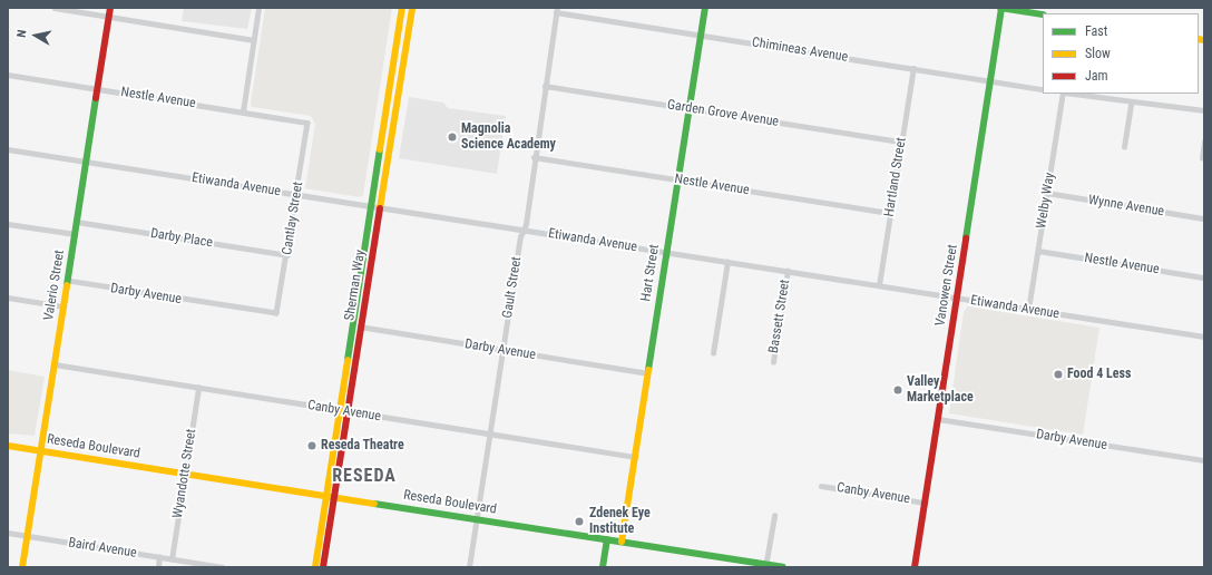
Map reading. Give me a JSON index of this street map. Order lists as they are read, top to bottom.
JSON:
{
  "streets": {
    "main road": [
      "Hart Street",
      "Valerio Street",
      "Sherman Way",
      "Vanowen Street",
      "Reseda Boulevard"
    ],
    "street": [
      "Chimineas Avenue",
      "Nestle Avenue",
      "Garden Grove Avenue",
      "Hartland Street",
      "Etiwanda Avenue",
      "Welby Way",
      "Wynne Avenue",
      "Cantlay Street",
      "Darby Place",
      "Gault Street",
      "Darby Avenue",
      "Bassett Street",
      "Canby Avenue",
      "Wyandotte Street",
      "Baird Avenue"
    ]
  },
  "crossings": [
    ["Chimineas Avenue", "Hartland Street"],
    ["Chimineas Avenue", "Hart Street"],
    ["Chimineas Avenue", "Vanowen Street"],
    ["Chimineas Avenue", "Gault Street"],
    ["Nestle Avenue", "Hartland Street"],
    ["Nestle Avenue", "Welby Way"],
    ["Nestle Avenue", "Cantlay Street"],
    ["Nestle Avenue", "Hart Street"],
    ["Nestle Avenue", "Valerio Street"],
    ["Nestle Avenue", "Gault Street"],
    ["Garden Grove Avenue", "Hartland Street"],
    ["Garden Grove Avenue", "Hart Street"],
    ["Garden Grove Avenue", "Gault Street"],
    ["Hartland Street", "Etiwanda Avenue"],
    ["Etiwanda Avenue", "Welby Way"],
    ["Etiwanda Avenue", "Cantlay Street"],
    ["Etiwanda Avenue", "Hart Street"],
    ["Etiwanda Avenue", "Valerio Street"],
    ["Etiwanda Avenue", "Sherman Way"],
    ["Etiwanda Avenue", "Vanowen Street"],
    ["Etiwanda Avenue", "Gault Street"],
    ["Etiwanda Avenue", "Bassett Street"],
    ["Welby Way", "Wynne Avenue"],
    ["Cantlay Street", "Darby Place"],
    ["Cantlay Street", "Darby Avenue"],
    ["Darby Place", "Valerio Street"],
    ["Hart Street", "Darby Avenue"],
    ["Hart Street", "Canby Avenue"],
    ["Hart Street", "Reseda Boulevard"],
    ["Valerio Street", "Darby Avenue"],
    ["Valerio Street", "Canby Avenue"],
    ["Valerio Street", "Reseda Boulevard"],
    ["Valerio Street", "Baird Avenue"],
    ["Sherman Way", "Darby Avenue"],
    ["Sherman Way", "Canby Avenue"],
    ["Sherman Way", "Reseda Boulevard"],
    ["Vanowen Street", "Darby Avenue"],
    ["Vanowen Street", "Canby Avenue"],
    ["Gault Street", "Darby Avenue"],
    ["Gault Street", "Canby Avenue"],
    ["Gault Street", "Reseda Boulevard"],
    ["Canby Avenue", "Wyandotte Street"],
    ["Reseda Boulevard", "Wyandotte Street"],
    ["Wyandotte Street", "Baird Avenue"]
  ],
  "districts": ["RESEDA"],
  "places": [
    "Magnolia Science Academy",
    "Food 4 Less",
    "Valley Marketplace",
    "Reseda Theatre",
    "Zdenek Eye Institute"
  ],
  "legend": ["Fast", "Slow", "Jam"],
  "north": "left"
}
